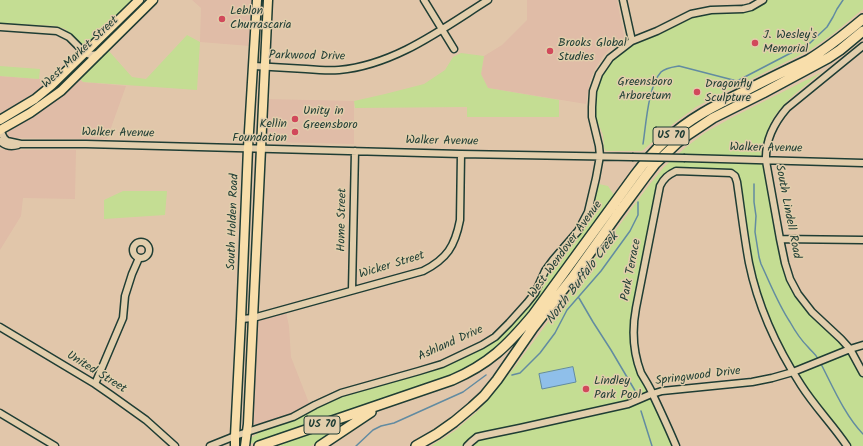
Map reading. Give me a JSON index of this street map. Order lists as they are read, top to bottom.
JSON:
{
  "streets": {
    "highway": ["US 70", "West Wendover Avenue"],
    "main road": ["West Market Street", "South Holden Road"],
    "street": [
      "Parkwood Drive",
      "Walker Avenue",
      "South Lindell Road",
      "Home Street",
      "Wicker Street",
      "Park Terrace",
      "Ashland Drive",
      "United Street",
      "Springwood Drive"
    ]
  },
  "crossings": [
    ["West Market Street", "Walker Avenue"],
    ["Parkwood Drive", "South Holden Road"],
    ["Walker Avenue", "South Lindell Road"],
    ["Walker Avenue", "Home Street"],
    ["Walker Avenue", "South Holden Road"],
    ["Walker Avenue", "Wicker Street"],
    ["Walker Avenue", "Ashland Drive"],
    ["South Lindell Road", "Springwood Drive"],
    ["Home Street", "Wicker Street"],
    ["South Holden Road", "Wicker Street"],
    ["South Holden Road", "Ashland Drive"],
    ["Park Terrace", "Springwood Drive"]
  ],
  "water": ["North Buffalo Creek"],
  "parks": ["Greensboro Arboretum"],
  "places": [
    "Leblon Churrascaria",
    "J. Wesley's Memorial",
    "Brooks Global Studies",
    "Dragonfly Sculpture",
    "Unity in Greensboro",
    "Kellin Foundation",
    "Lindley Park Pool"
  ]
}
